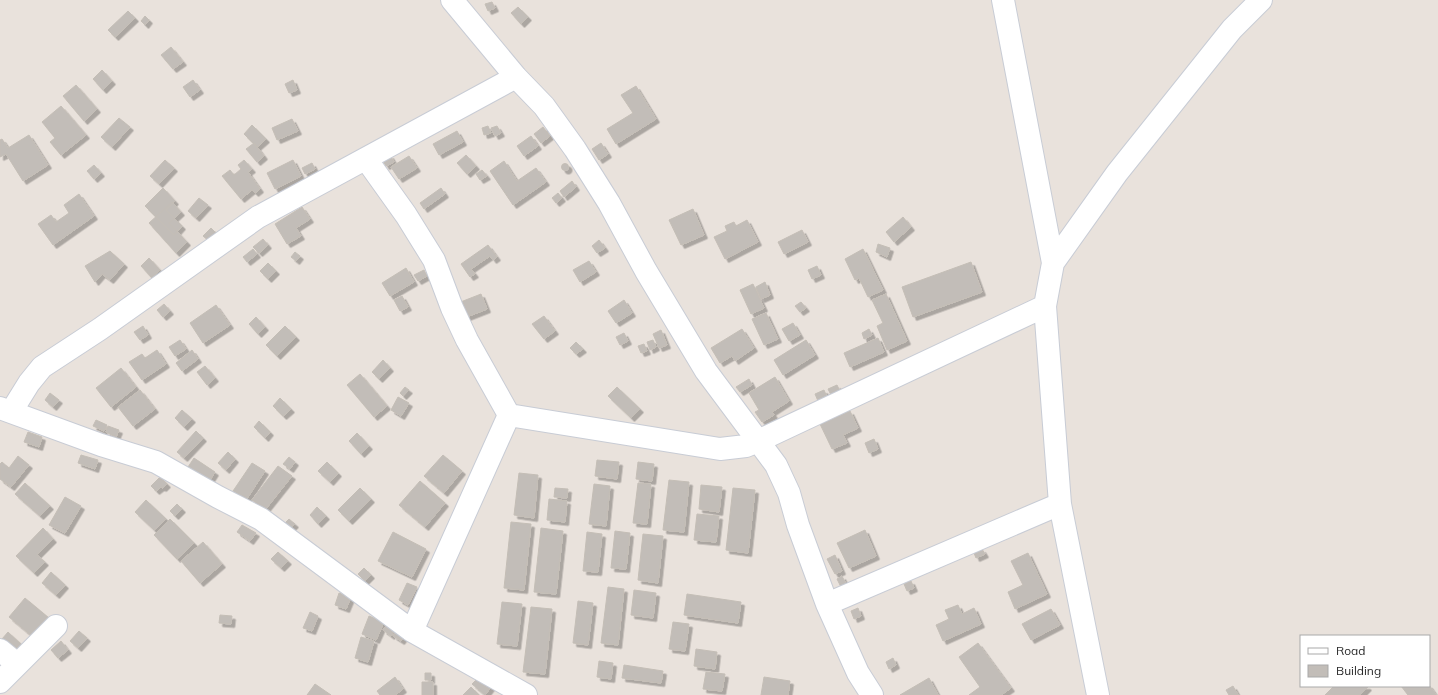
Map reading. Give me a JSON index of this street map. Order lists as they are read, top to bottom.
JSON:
{
  "legend": ["Road", "Building"]
}
